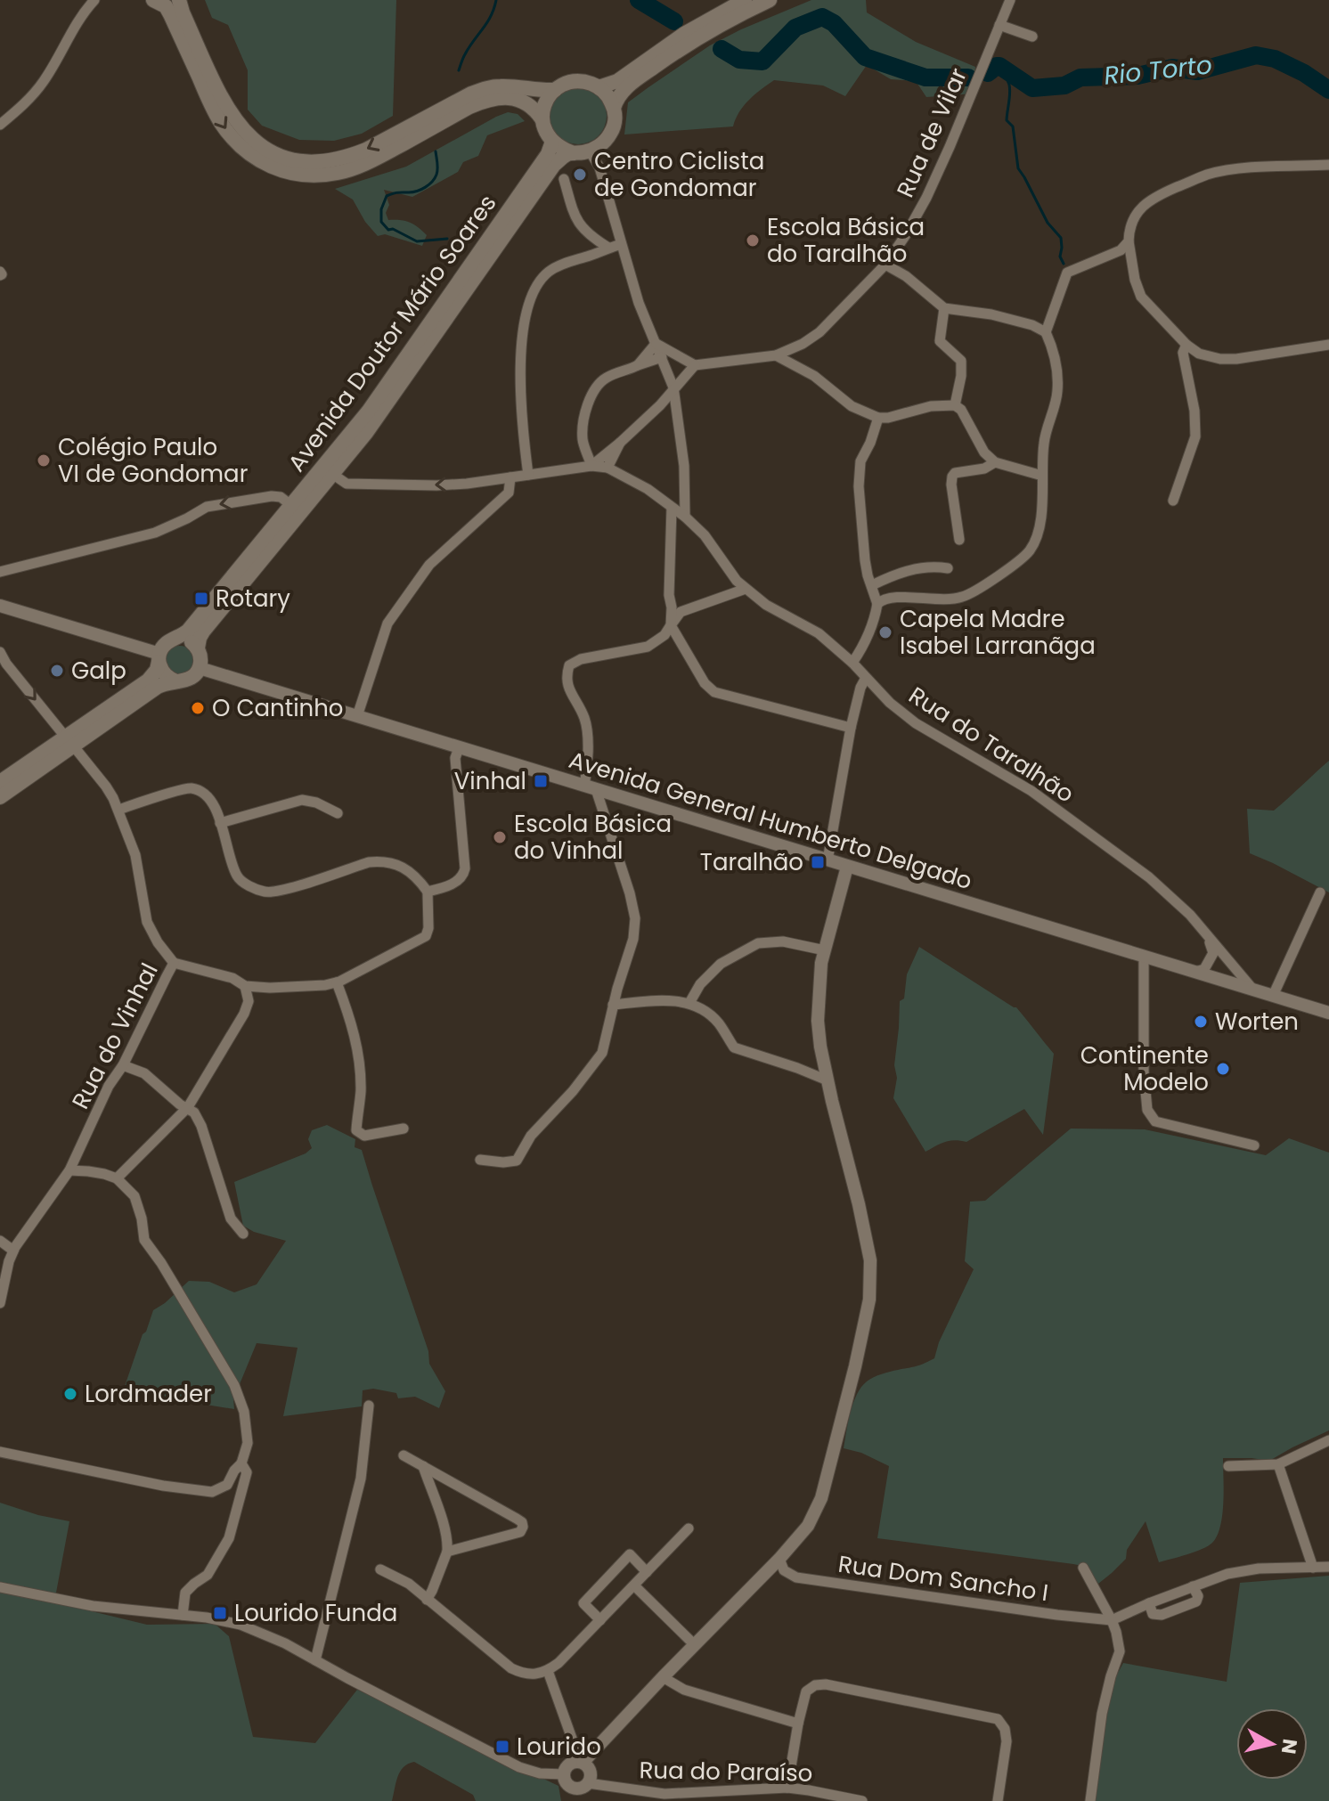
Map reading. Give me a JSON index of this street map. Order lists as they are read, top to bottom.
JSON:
{
  "streets": {
    "main road": ["Avenida Doutor Mário Soares"],
    "street": [
      "Rua de Vilar",
      "Rua do Taralhão",
      "Avenida General Humberto Delgado",
      "Rua do Vinhal",
      "Rua Dom Sancho I",
      "Rua do Paraíso"
    ]
  },
  "crossings": [
    ["Avenida Doutor Mário Soares", "Rua do Taralhão"],
    ["Avenida Doutor Mário Soares", "Avenida General Humberto Delgado"],
    ["Rua do Taralhão", "Avenida General Humberto Delgado"]
  ],
  "water": ["Rio Torto"],
  "places": {
    "other": [
      "Centro Ciclista de Gondomar",
      "Escola Básica do Taralhão",
      "Colégio Paulo VI de Gondomar",
      "Capela Madre Isabel Larranãga",
      "Galp",
      "O Cantinho",
      "Escola Básica do Vinhal",
      "Worten",
      "Continente Modelo",
      "Lordmader"
    ],
    "transit": [
      "Rotary",
      "Vinhal",
      "Taralhão",
      "Lourido Funda",
      "Lourido"
    ]
  },
  "north": "right"
}
